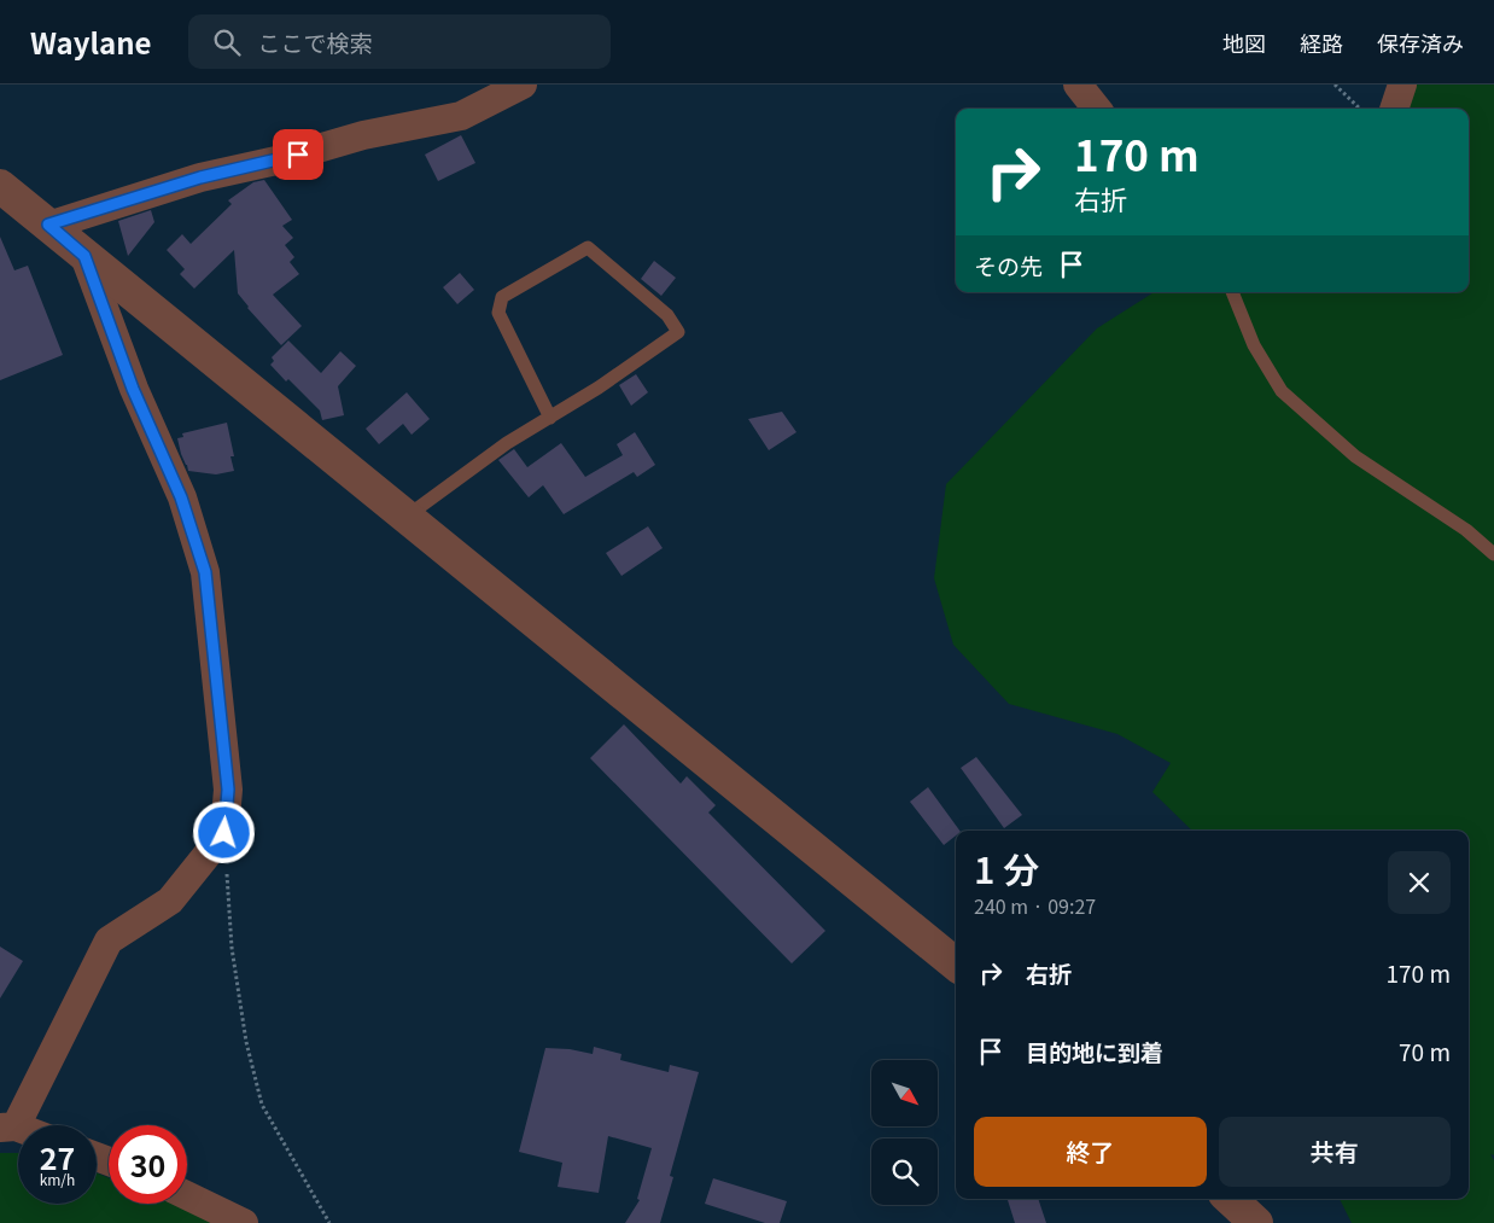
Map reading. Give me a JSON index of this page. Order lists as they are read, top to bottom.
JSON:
{
  "north": "bottom right",
  "page": {
    "header": "Waylane",
    "search": "ここで検索",
    "nav": ["地図", "経路", "保存済み"],
    "turn": ["170 m", "右折"],
    "then": "その先",
    "heading": ["1 分", "240 m · 09:27"],
    "list": [
      {
        "name": "右折",
        "value": "170 m"
      },
      {
        "name": "目的地に到着",
        "value": "70 m"
      }
    ],
    "buttons": ["終了", "共有"],
    "speed": "27 km/h",
    "limit": "30"
  }
}
